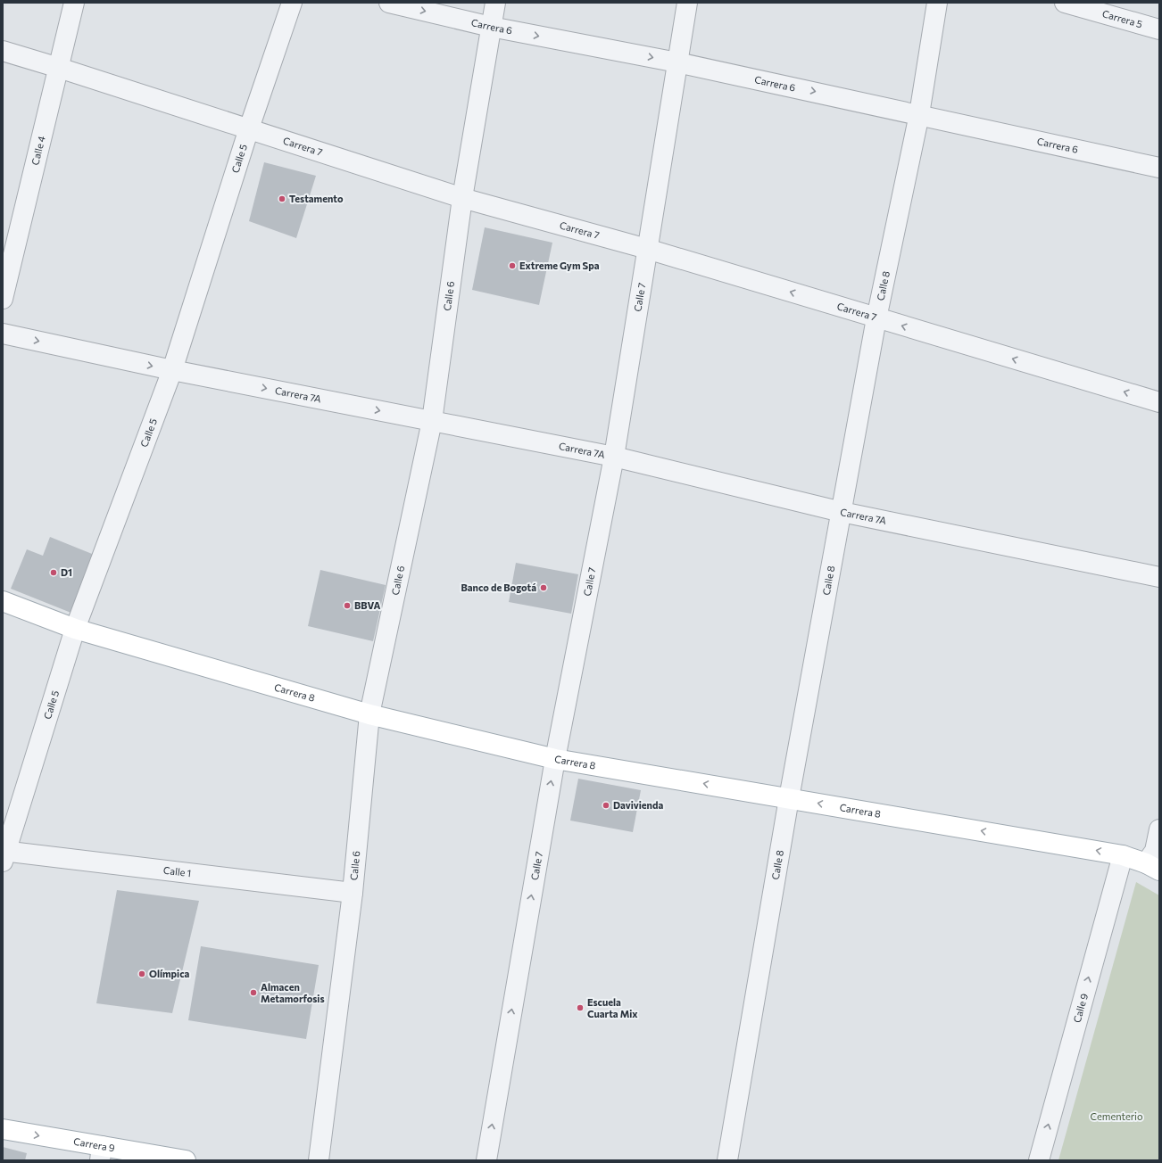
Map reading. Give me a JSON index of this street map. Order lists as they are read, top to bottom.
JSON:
{
  "streets": {
    "main road": ["Carrera 8", "Carrera 9"],
    "street": [
      "Carrera 5",
      "Carrera 6",
      "Carrera 7",
      "Calle 4",
      "Calle 5",
      "Calle 8",
      "Calle 6",
      "Calle 7",
      "Carrera 7A",
      "Calle 1",
      "Calle 9"
    ]
  },
  "crossings": [
    ["Carrera 6", "Calle 8"],
    ["Carrera 6", "Calle 6"],
    ["Carrera 6", "Calle 7"],
    ["Carrera 7", "Calle 4"],
    ["Carrera 7", "Calle 5"],
    ["Carrera 7", "Calle 8"],
    ["Carrera 7", "Calle 6"],
    ["Carrera 7", "Calle 7"],
    ["Calle 5", "Carrera 7A"],
    ["Calle 5", "Carrera 8"],
    ["Calle 5", "Calle 1"],
    ["Calle 8", "Carrera 7A"],
    ["Calle 8", "Carrera 8"],
    ["Calle 6", "Carrera 7A"],
    ["Calle 6", "Carrera 8"],
    ["Calle 6", "Calle 1"],
    ["Calle 7", "Carrera 7A"],
    ["Calle 7", "Carrera 8"],
    ["Carrera 8", "Calle 9"]
  ],
  "one_way": [
    "Carrera 6",
    "Carrera 7",
    "Carrera 7A",
    "Carrera 8",
    "Calle 9",
    "Carrera 9"
  ],
  "parks": ["Cementerio"],
  "places": [
    "Testamento",
    "Extreme Gym Spa",
    "D1",
    "Banco de Bogotá",
    "BBVA",
    "Davivienda",
    "Olímpica",
    "Almacen Metamorfosis",
    "Escuela Cuarta Mix"
  ]
}
